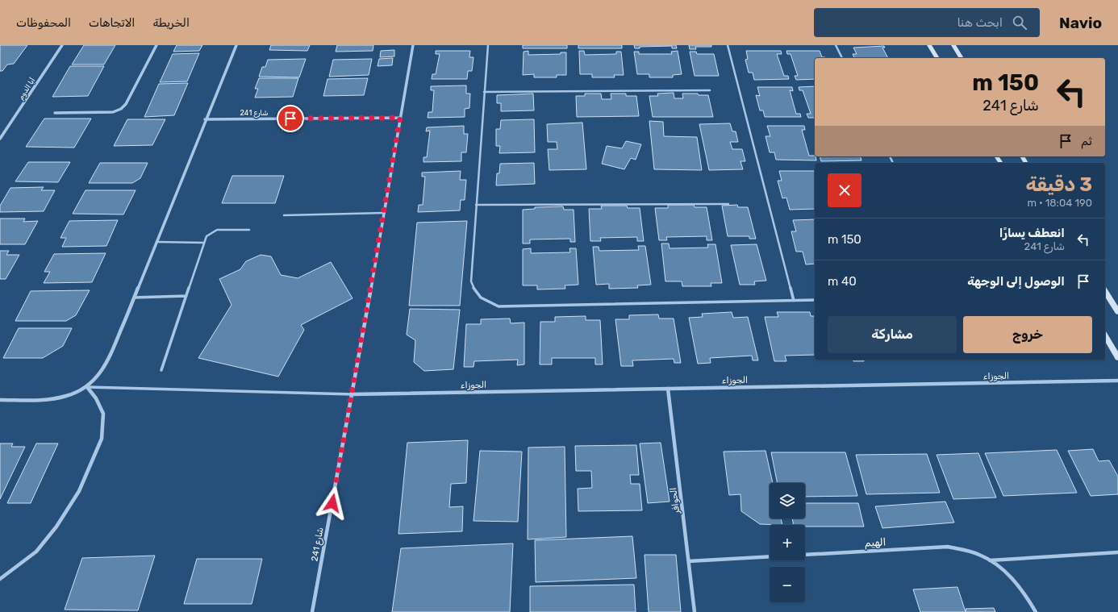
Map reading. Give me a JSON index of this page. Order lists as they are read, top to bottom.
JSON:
{
  "streets": {
    "street": [
      "أبا الدوم",
      "شارع 241",
      "الجوزاء",
      "الحوافر",
      "الهيم"
    ]
  },
  "crossings": [
    ["شارع 241", "الجوزاء"],
    ["الجوزاء", "الحوافر"],
    ["الحوافر", "الهيم"]
  ],
  "page": {
    "header": "Navio",
    "search": "ابحث هنا",
    "nav": ["الخريطة", "الاتجاهات", "المحفوظات"],
    "turn": ["150 m", "شارع 241"],
    "then": "ثم",
    "heading": ["3 دقيقة", "190 m · 18:04"],
    "list": [
      {
        "name": "انعطف يسارًا",
        "note": "شارع 241",
        "value": "150 m"
      },
      {
        "name": "الوصول إلى الوجهة",
        "value": "40 m"
      }
    ],
    "buttons": ["خروج", "مشاركة"],
    "map_buttons": ["+", "−"]
  }
}
